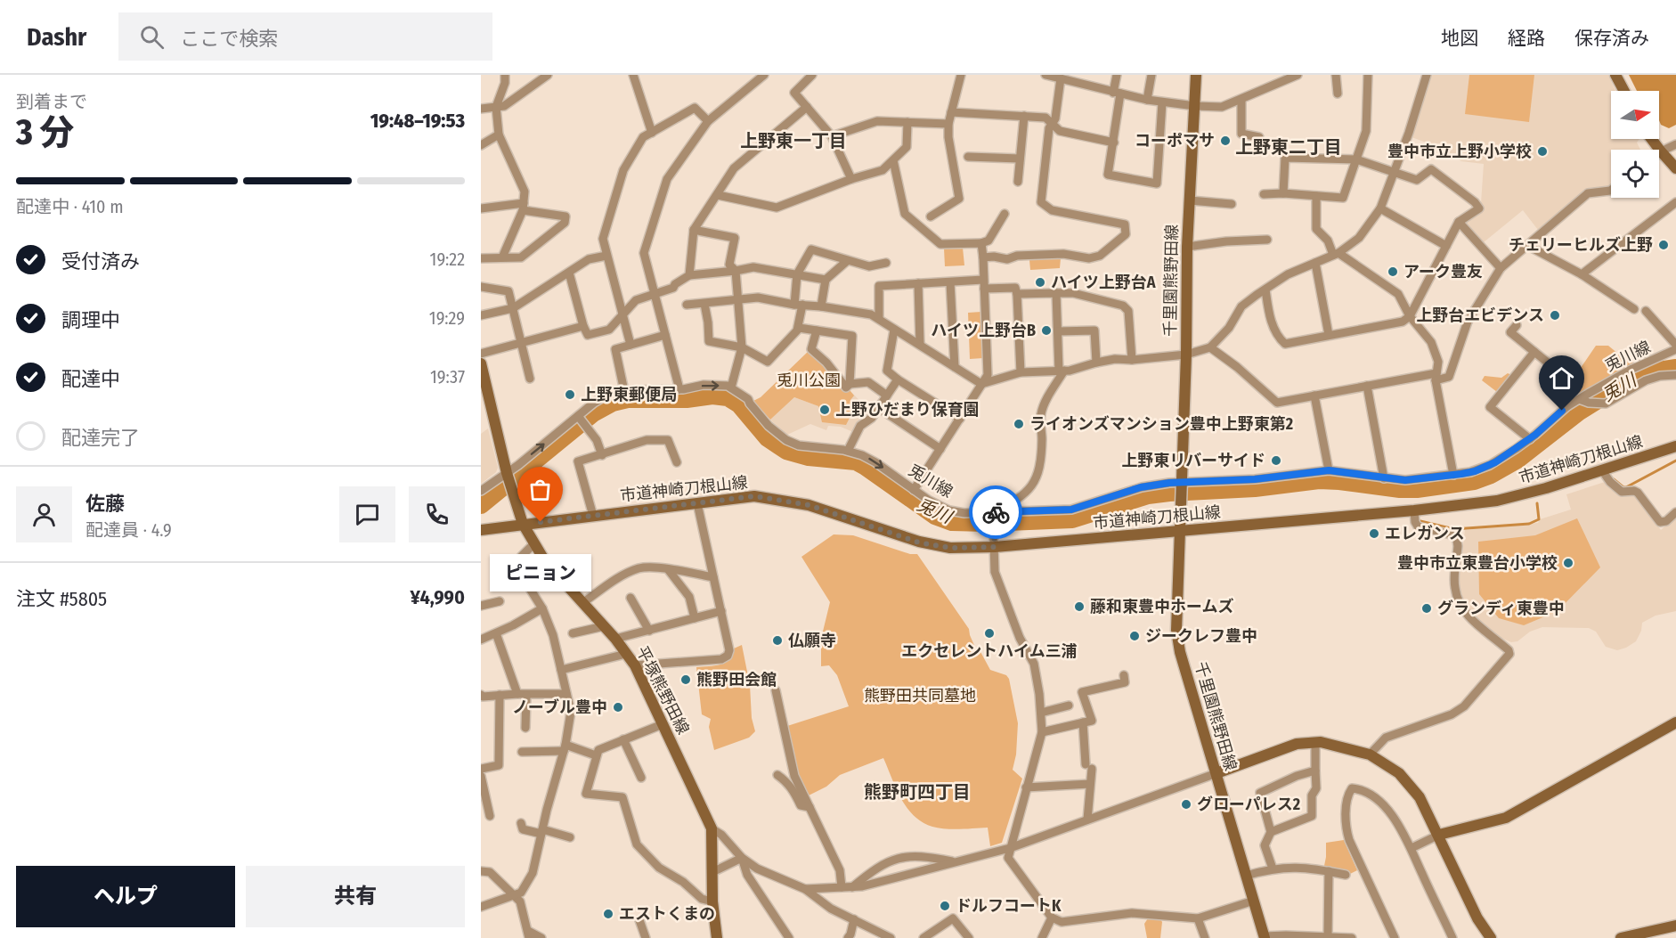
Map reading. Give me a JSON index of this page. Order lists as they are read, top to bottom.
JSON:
{
  "streets": {
    "street": [
      "千里園熊野田線",
      "兎川線",
      "市道神崎刀根山線",
      "平塚熊野田線"
    ]
  },
  "crossings": [
    ["千里園熊野田線", "兎川線"],
    ["千里園熊野田線", "市道神崎刀根山線"],
    ["市道神崎刀根山線", "平塚熊野田線"]
  ],
  "districts": ["上野東一丁目", "上野東二丁目", "熊野町四丁目"],
  "water": ["兎川"],
  "parks": ["兎川公園", "熊野田共同墓地"],
  "places": [
    "コーポマサ",
    "豊中市立上野小学校",
    "チェリーヒルズ上野",
    "アーク豊友",
    "ハイツ上野台A",
    "上野台エビデンス",
    "ハイツ上野台B",
    "上野東郵便局",
    "上野ひだまり保育園",
    "ライオンズマンション豊中上野東第2",
    "上野東リバーサイド",
    "ピニョン",
    "エレガンス",
    "豊中市立東豊台小学校",
    "藤和東豊中ホームズ",
    "グランディ東豊中",
    "エクセレントハイム三浦",
    "ジークレフ豊中",
    "仏願寺",
    "熊野田会館",
    "ノーブル豊中",
    "グローパレス2",
    "ドルフコートK",
    "エストくまの"
  ],
  "north": "right",
  "page": {
    "header": "Dashr",
    "search": "ここで検索",
    "nav": ["地図", "経路", "保存済み"],
    "heading": ["3 分", "到着まで", "19:48–19:53"],
    "panel": [
      "佐藤",
      "配達員 · 4.9",
      "注文 #5805",
      "¥4,990"
    ],
    "bar": "配達中 · 410 m",
    "list": [
      ["受付済み", "19:22"],
      ["調理中", "19:29"],
      ["配達中", "19:37"],
      "配達完了"
    ],
    "bubble": "ピニョン",
    "buttons": ["ヘルプ", "共有"]
  }
}
